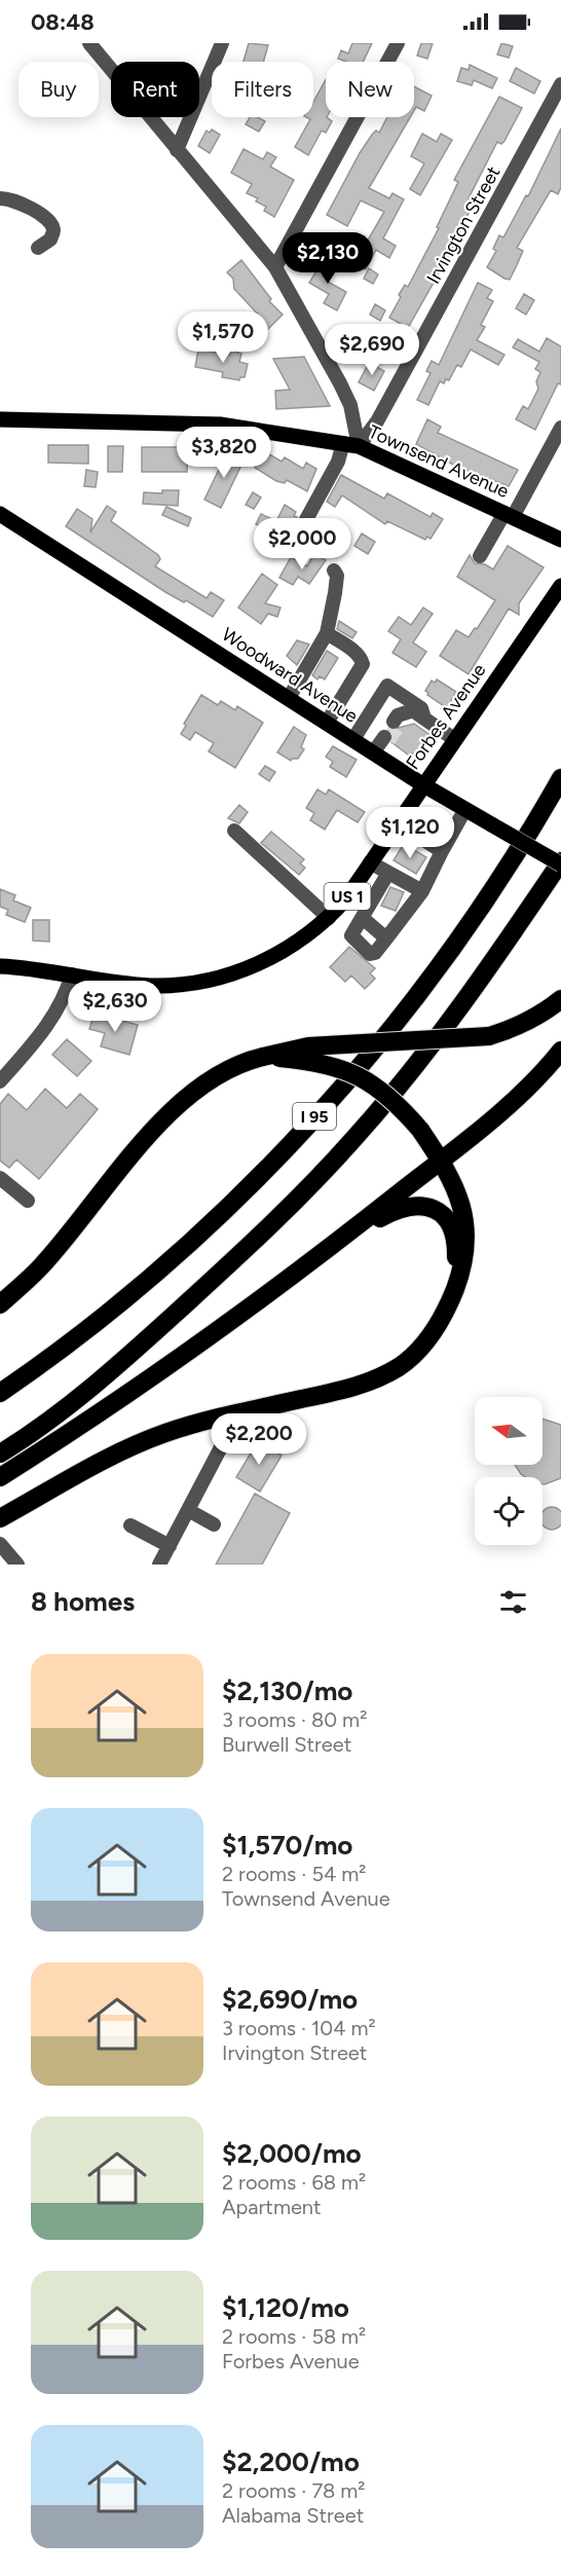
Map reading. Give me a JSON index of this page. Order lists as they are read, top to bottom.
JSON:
{
  "streets": {
    "highway": ["I 95"],
    "main road": [
      "Townsend Avenue",
      "Woodward Avenue",
      "Forbes Avenue",
      "US 1"
    ],
    "street": ["Irvington Street"]
  },
  "crossings": [
    ["Irvington Street", "Townsend Avenue"],
    ["Woodward Avenue", "Forbes Avenue"],
    ["Woodward Avenue", "I 95"]
  ],
  "north": "left",
  "page": {
    "status": "08:48",
    "chip": [
      "Buy",
      "Rent",
      "Filters",
      "New"
    ],
    "price": [
      "$2,130",
      "$1,570",
      "$2,690",
      "$3,820",
      "$2,000",
      "$1,120",
      "$2,630",
      "$2,200"
    ],
    "heading": "8 homes",
    "list": [
      {
        "name": "$2,130/mo",
        "note": "3 rooms · 80 m² · Burwell Street"
      },
      {
        "name": "$1,570/mo",
        "note": "2 rooms · 54 m² · Townsend Avenue"
      },
      {
        "name": "$2,690/mo",
        "note": "3 rooms · 104 m² · Irvington Street"
      },
      {
        "name": "$2,000/mo",
        "note": "2 rooms · 68 m² · Apartment"
      },
      {
        "name": "$1,120/mo",
        "note": "2 rooms · 58 m² · Forbes Avenue"
      },
      {
        "name": "$2,200/mo",
        "note": "2 rooms · 78 m² · Alabama Street"
      }
    ]
  }
}
